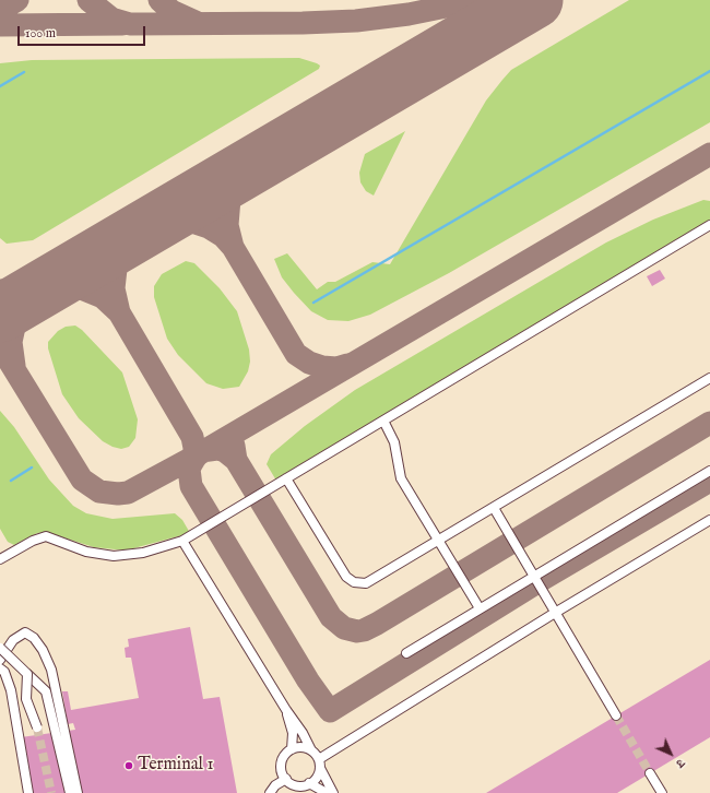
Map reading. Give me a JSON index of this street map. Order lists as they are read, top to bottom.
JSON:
{
  "places": ["Terminal 1"],
  "scale_bar": "100 m",
  "north": "bottom right"
}
